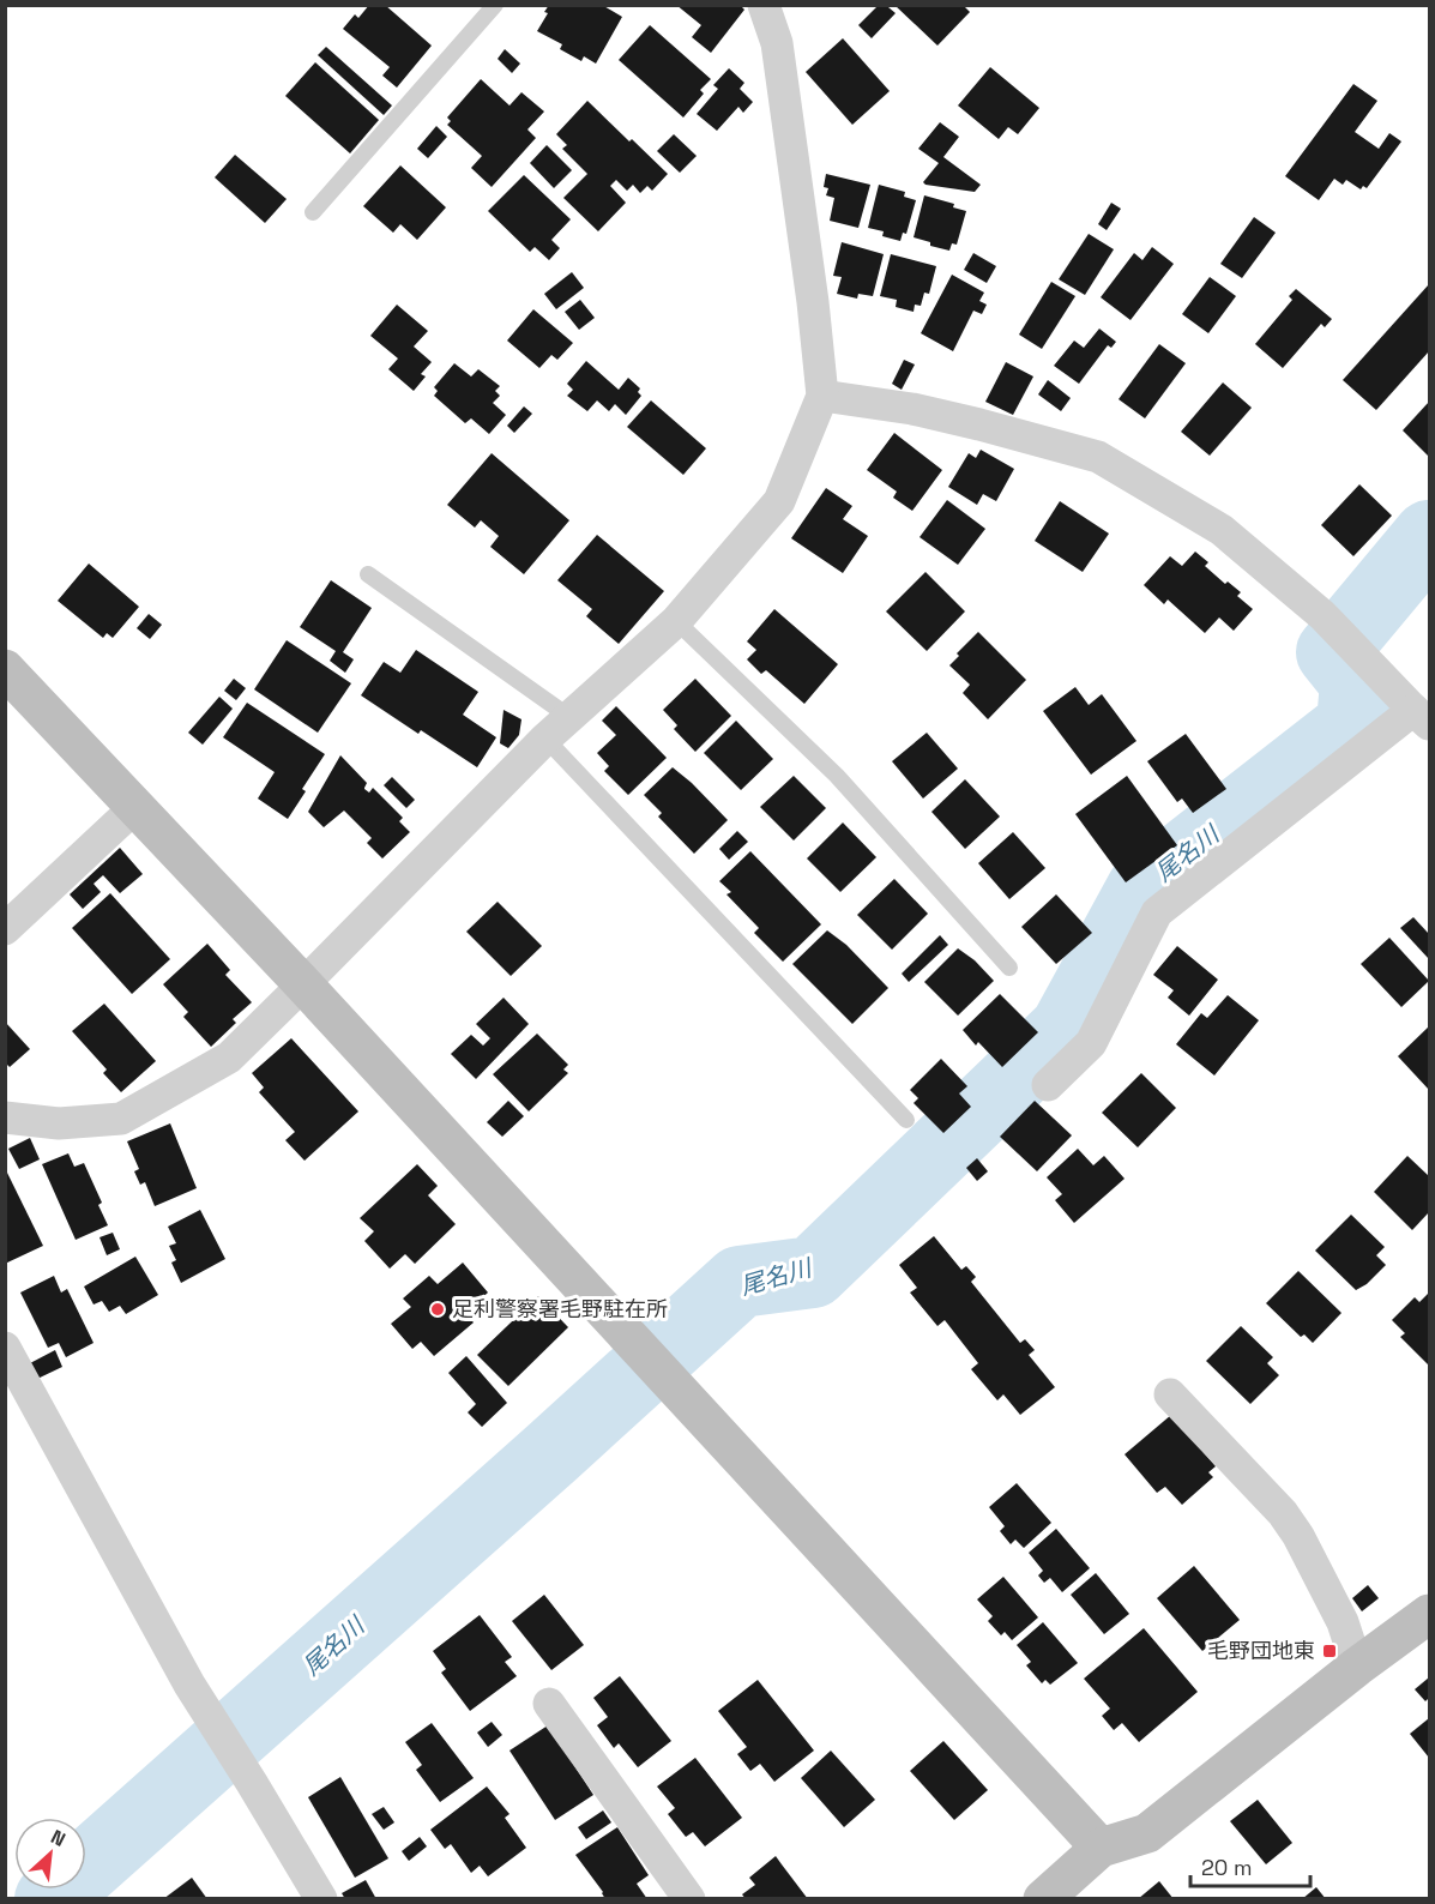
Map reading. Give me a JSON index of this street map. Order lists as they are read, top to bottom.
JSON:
{
  "water": ["尾名川"],
  "places": {
    "other": ["足利警察署毛野駐在所"],
    "transit": ["毛野団地東"]
  },
  "scale_bar": "20 m",
  "north": "top right"
}
